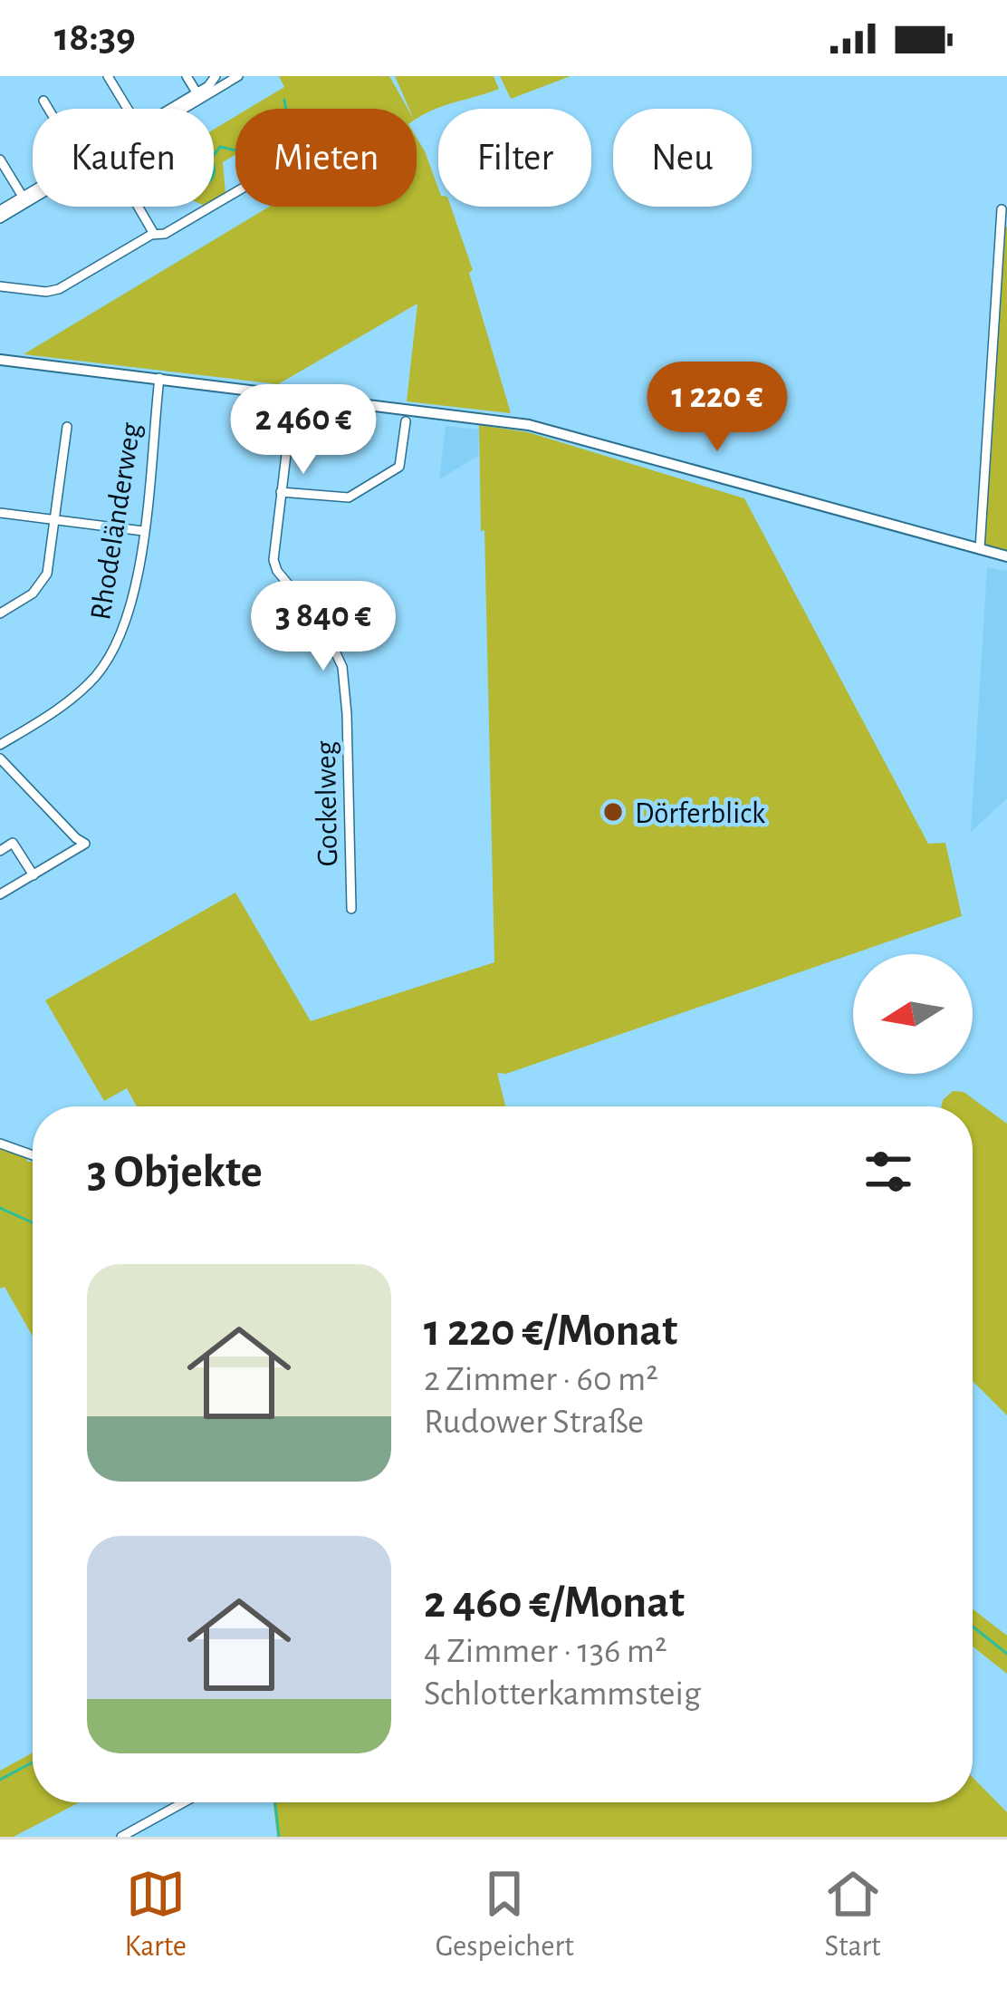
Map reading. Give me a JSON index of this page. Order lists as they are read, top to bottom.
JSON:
{
  "streets": {
    "street": ["Rhodeländerweg", "Gockelweg"]
  },
  "places": ["Dörferblick"],
  "north": "left",
  "page": {
    "status": "18:39",
    "chip": [
      "Kaufen",
      "Mieten",
      "Filter",
      "Neu"
    ],
    "price": ["1 220 €", "2 460 €", "3 840 €"],
    "heading": "3 Objekte",
    "list": [
      {
        "name": "1 220 €/Monat",
        "note": "2 Zimmer · 60 m² · Rudower Straße"
      },
      {
        "name": "2 460 €/Monat",
        "note": "4 Zimmer · 136 m² · Schlotterkammsteig"
      }
    ],
    "tabs": ["Karte", "Gespeichert", "Start"]
  }
}
